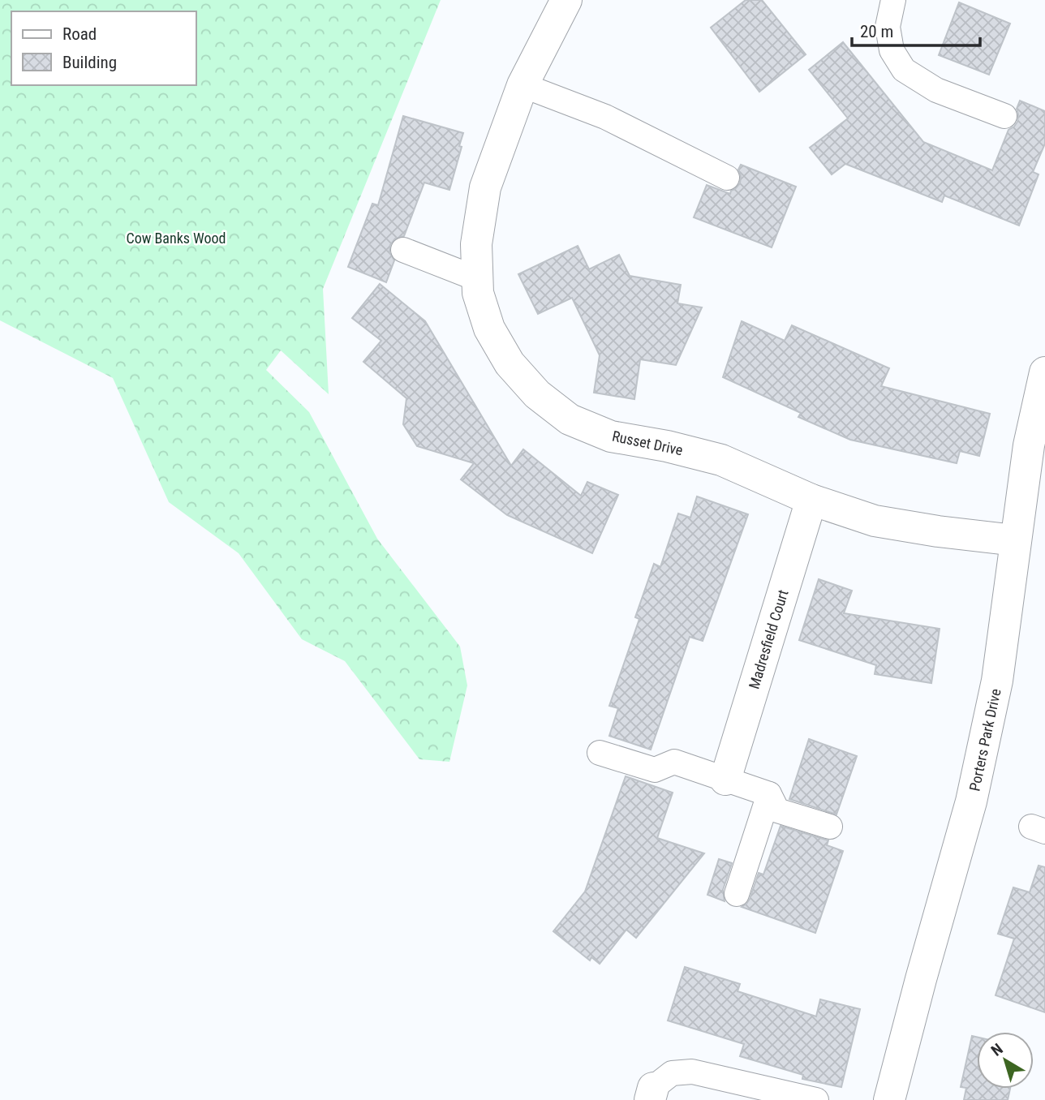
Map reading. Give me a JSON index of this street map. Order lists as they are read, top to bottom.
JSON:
{
  "streets": {
    "street": ["Russet Drive", "Madresfield Court", "Porters Park Drive"]
  },
  "crossings": [
    ["Russet Drive", "Madresfield Court"],
    ["Russet Drive", "Porters Park Drive"]
  ],
  "parks": ["Cow Banks Wood"],
  "legend": ["Road", "Building"],
  "scale_bar": "20 m",
  "north": "top left"
}
